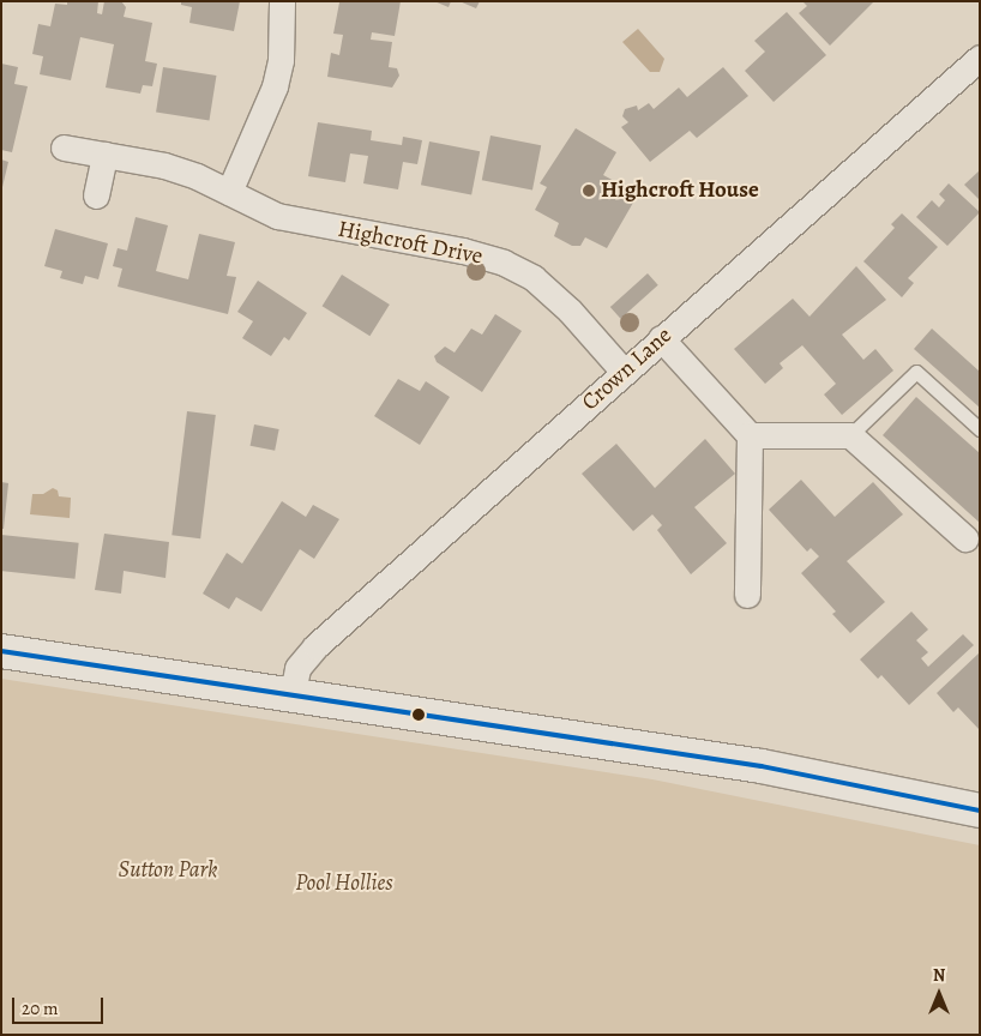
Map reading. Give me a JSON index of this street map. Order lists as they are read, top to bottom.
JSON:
{
  "streets": {
    "street": ["Highcroft Drive", "Crown Lane"]
  },
  "crossings": [
    ["Highcroft Drive", "Crown Lane"]
  ],
  "parks": ["Sutton Park", "Pool Hollies"],
  "places": ["Highcroft House"],
  "scale_bar": "20 m",
  "north": "top"
}
